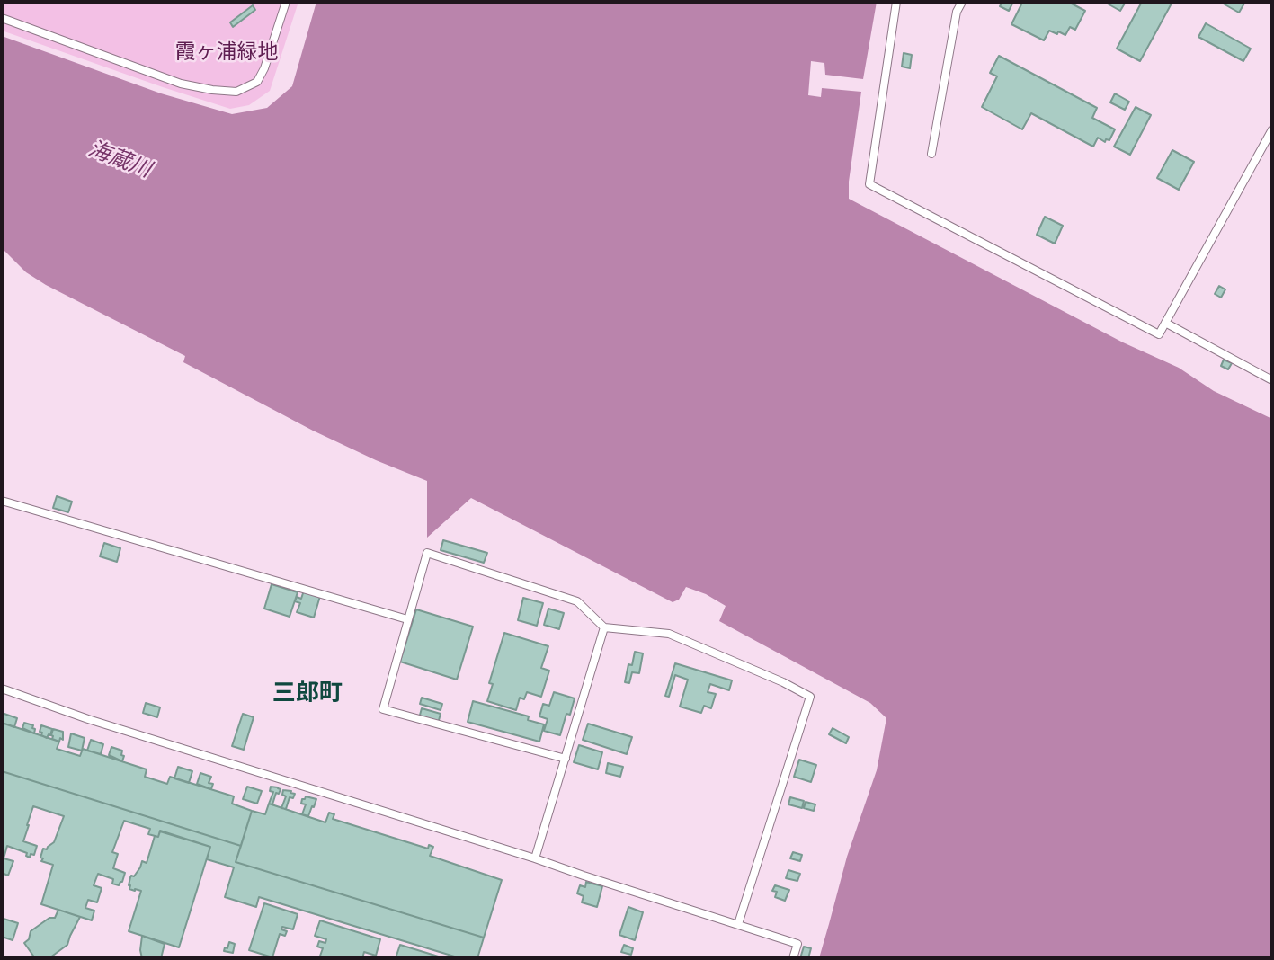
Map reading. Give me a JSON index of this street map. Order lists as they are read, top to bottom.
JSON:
{
  "districts": ["三郎町"],
  "water": ["海蔵川"],
  "parks": ["霞ヶ浦緑地"]
}
